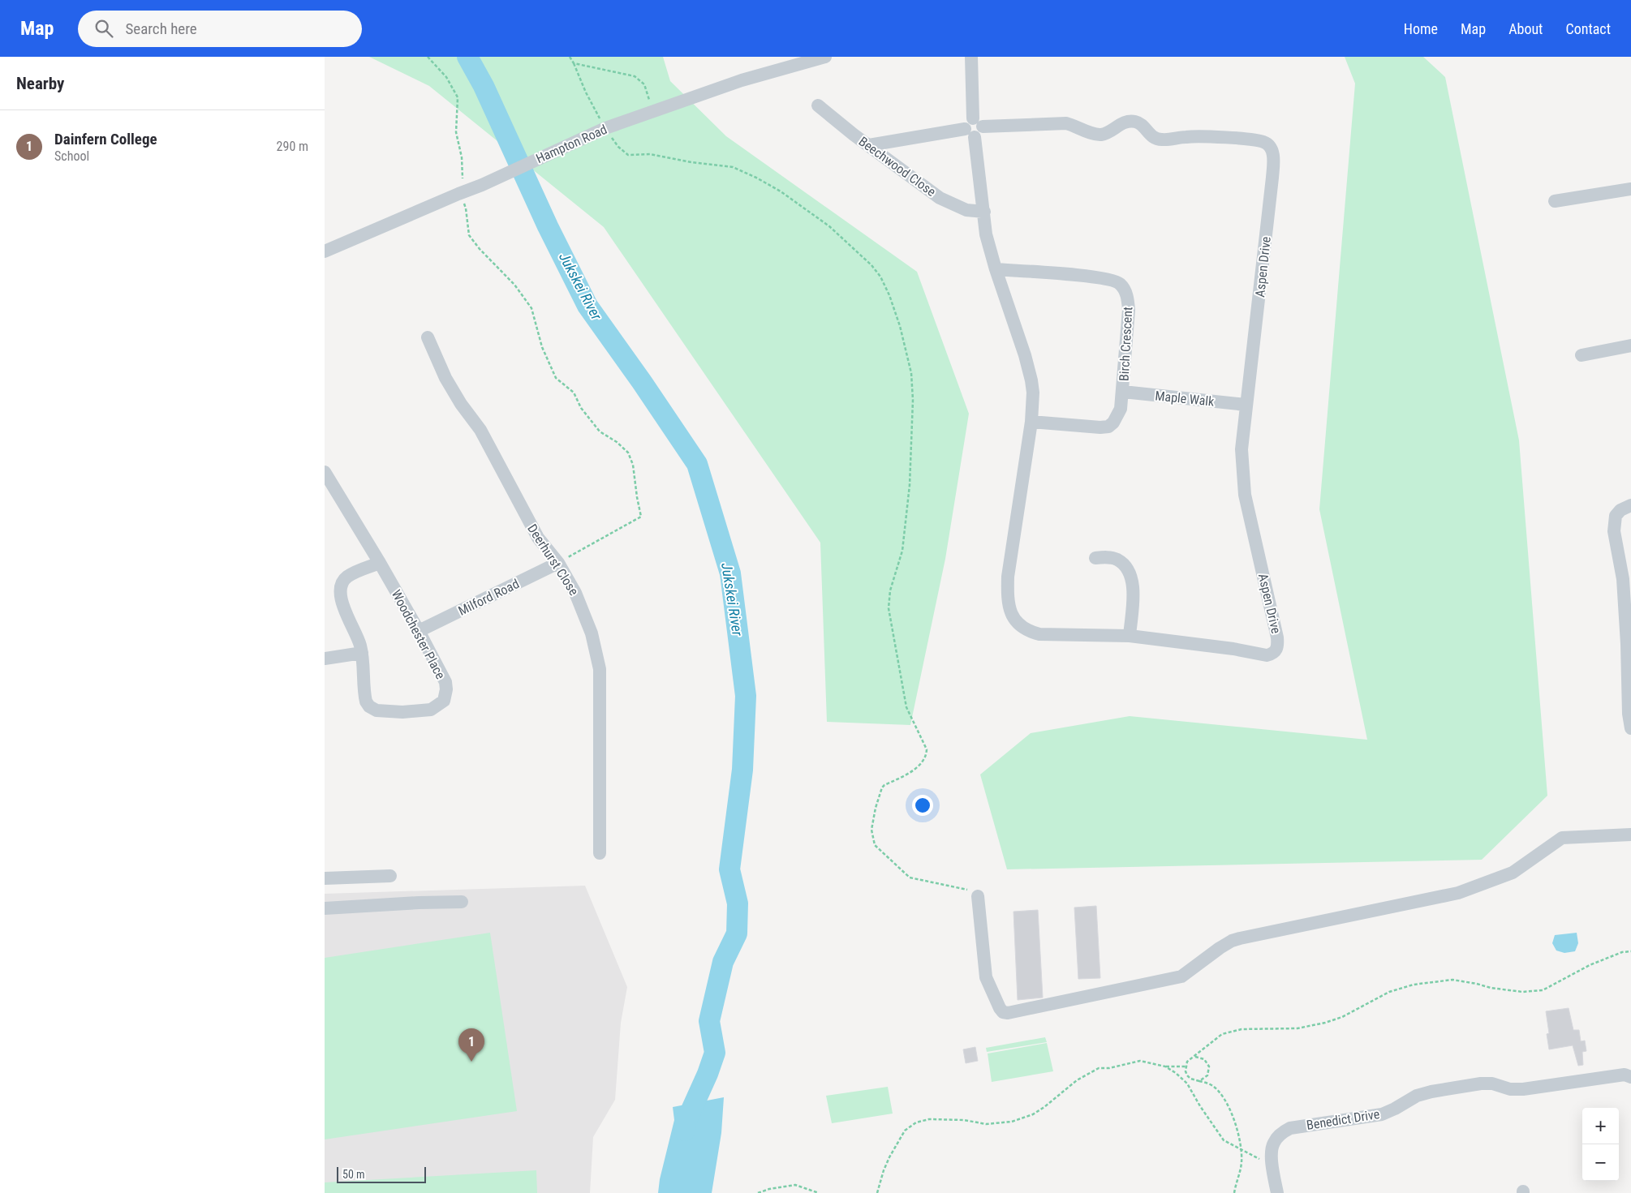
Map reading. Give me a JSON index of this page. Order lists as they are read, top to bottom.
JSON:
{
  "streets": {
    "street": [
      "Hampton Road",
      "Beechwood Close",
      "Aspen Drive",
      "Birch Crescent",
      "Maple Walk",
      "Deerhurst Close",
      "Milford Road",
      "Woodchester Place",
      "Benedict Drive"
    ]
  },
  "crossings": [
    ["Beechwood Close", "Aspen Drive"],
    ["Aspen Drive", "Birch Crescent"],
    ["Aspen Drive", "Maple Walk"],
    ["Birch Crescent", "Maple Walk"],
    ["Deerhurst Close", "Milford Road"],
    ["Milford Road", "Woodchester Place"]
  ],
  "water": ["Jukskei River"],
  "scale_bar": "50 m",
  "page": {
    "header": "Map",
    "search": "Search here",
    "nav": [
      "Home",
      "Map",
      "About",
      "Contact"
    ],
    "heading": "Nearby",
    "list": [
      {
        "mark": "1",
        "name": "Dainfern College",
        "note": "School",
        "value": "290 m"
      }
    ],
    "pins": "1",
    "map_buttons": ["+", "−"],
    "scale": "50 m"
  }
}
